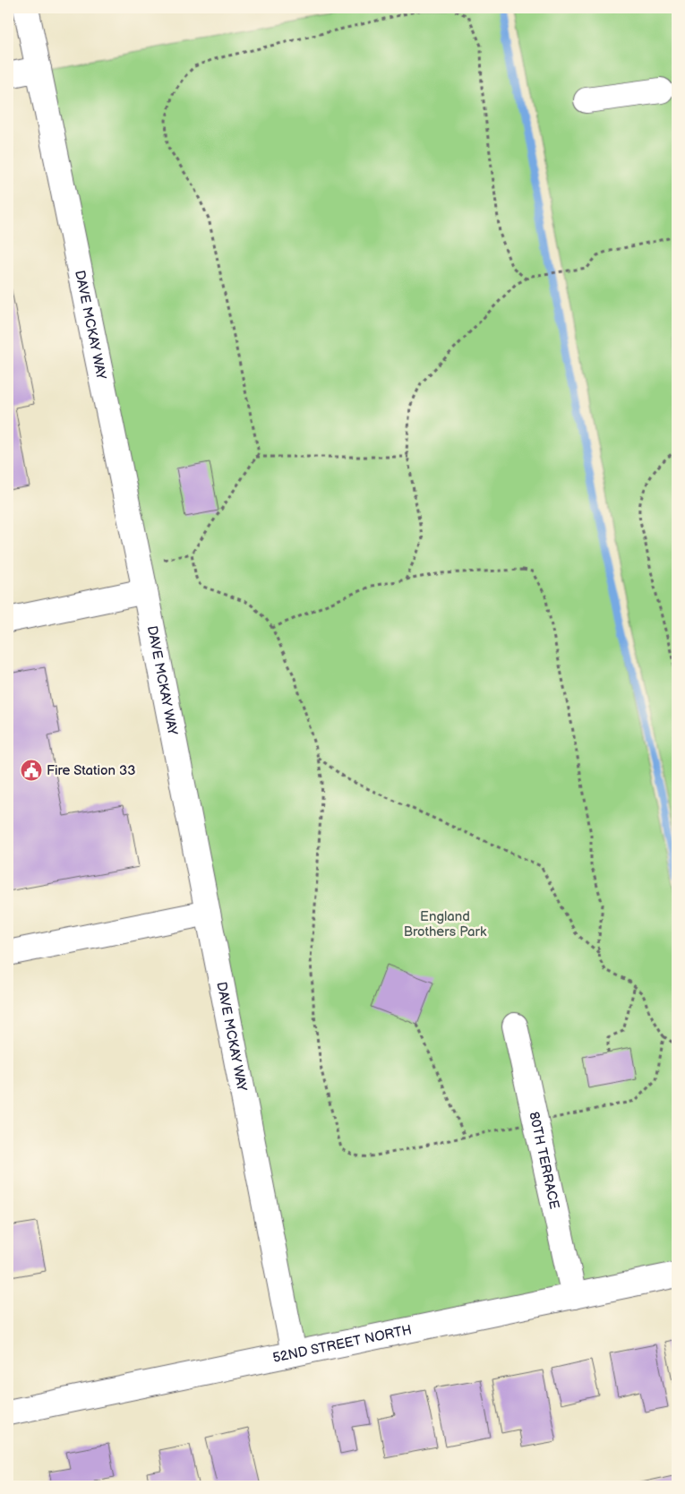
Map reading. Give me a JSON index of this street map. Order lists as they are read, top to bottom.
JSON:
{
  "streets": {
    "street": ["DAVE MCKAY WAY", "80TH TERRACE", "52ND STREET NORTH"]
  },
  "crossings": [
    ["DAVE MCKAY WAY", "52ND STREET NORTH"],
    ["80TH TERRACE", "52ND STREET NORTH"]
  ],
  "parks": ["England Brothers Park"],
  "places": {
    "public building": ["Fire Station 33"]
  }
}
